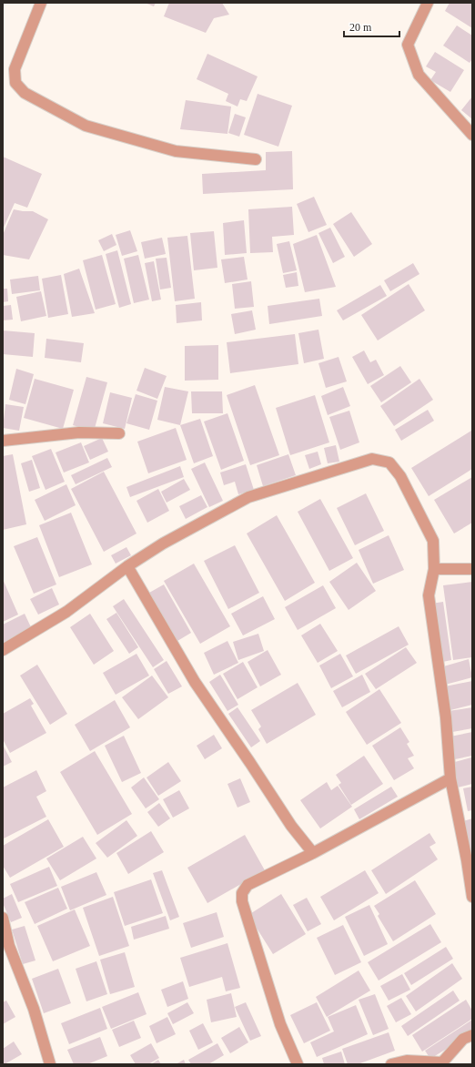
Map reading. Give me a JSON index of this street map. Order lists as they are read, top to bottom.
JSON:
{
  "scale_bar": "20 m"
}
